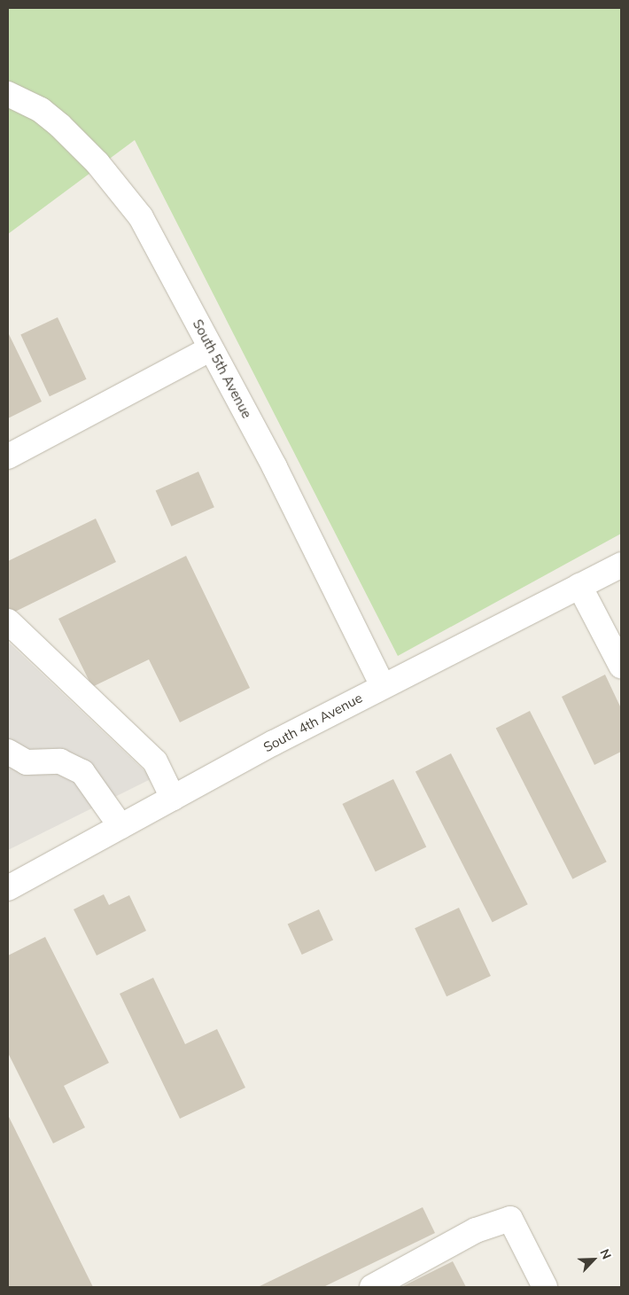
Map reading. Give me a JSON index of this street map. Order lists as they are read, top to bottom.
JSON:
{
  "streets": {
    "street": ["South 5th Avenue", "South 4th Avenue"]
  },
  "crossings": [
    ["South 5th Avenue", "South 4th Avenue"]
  ],
  "north": "top right"
}
